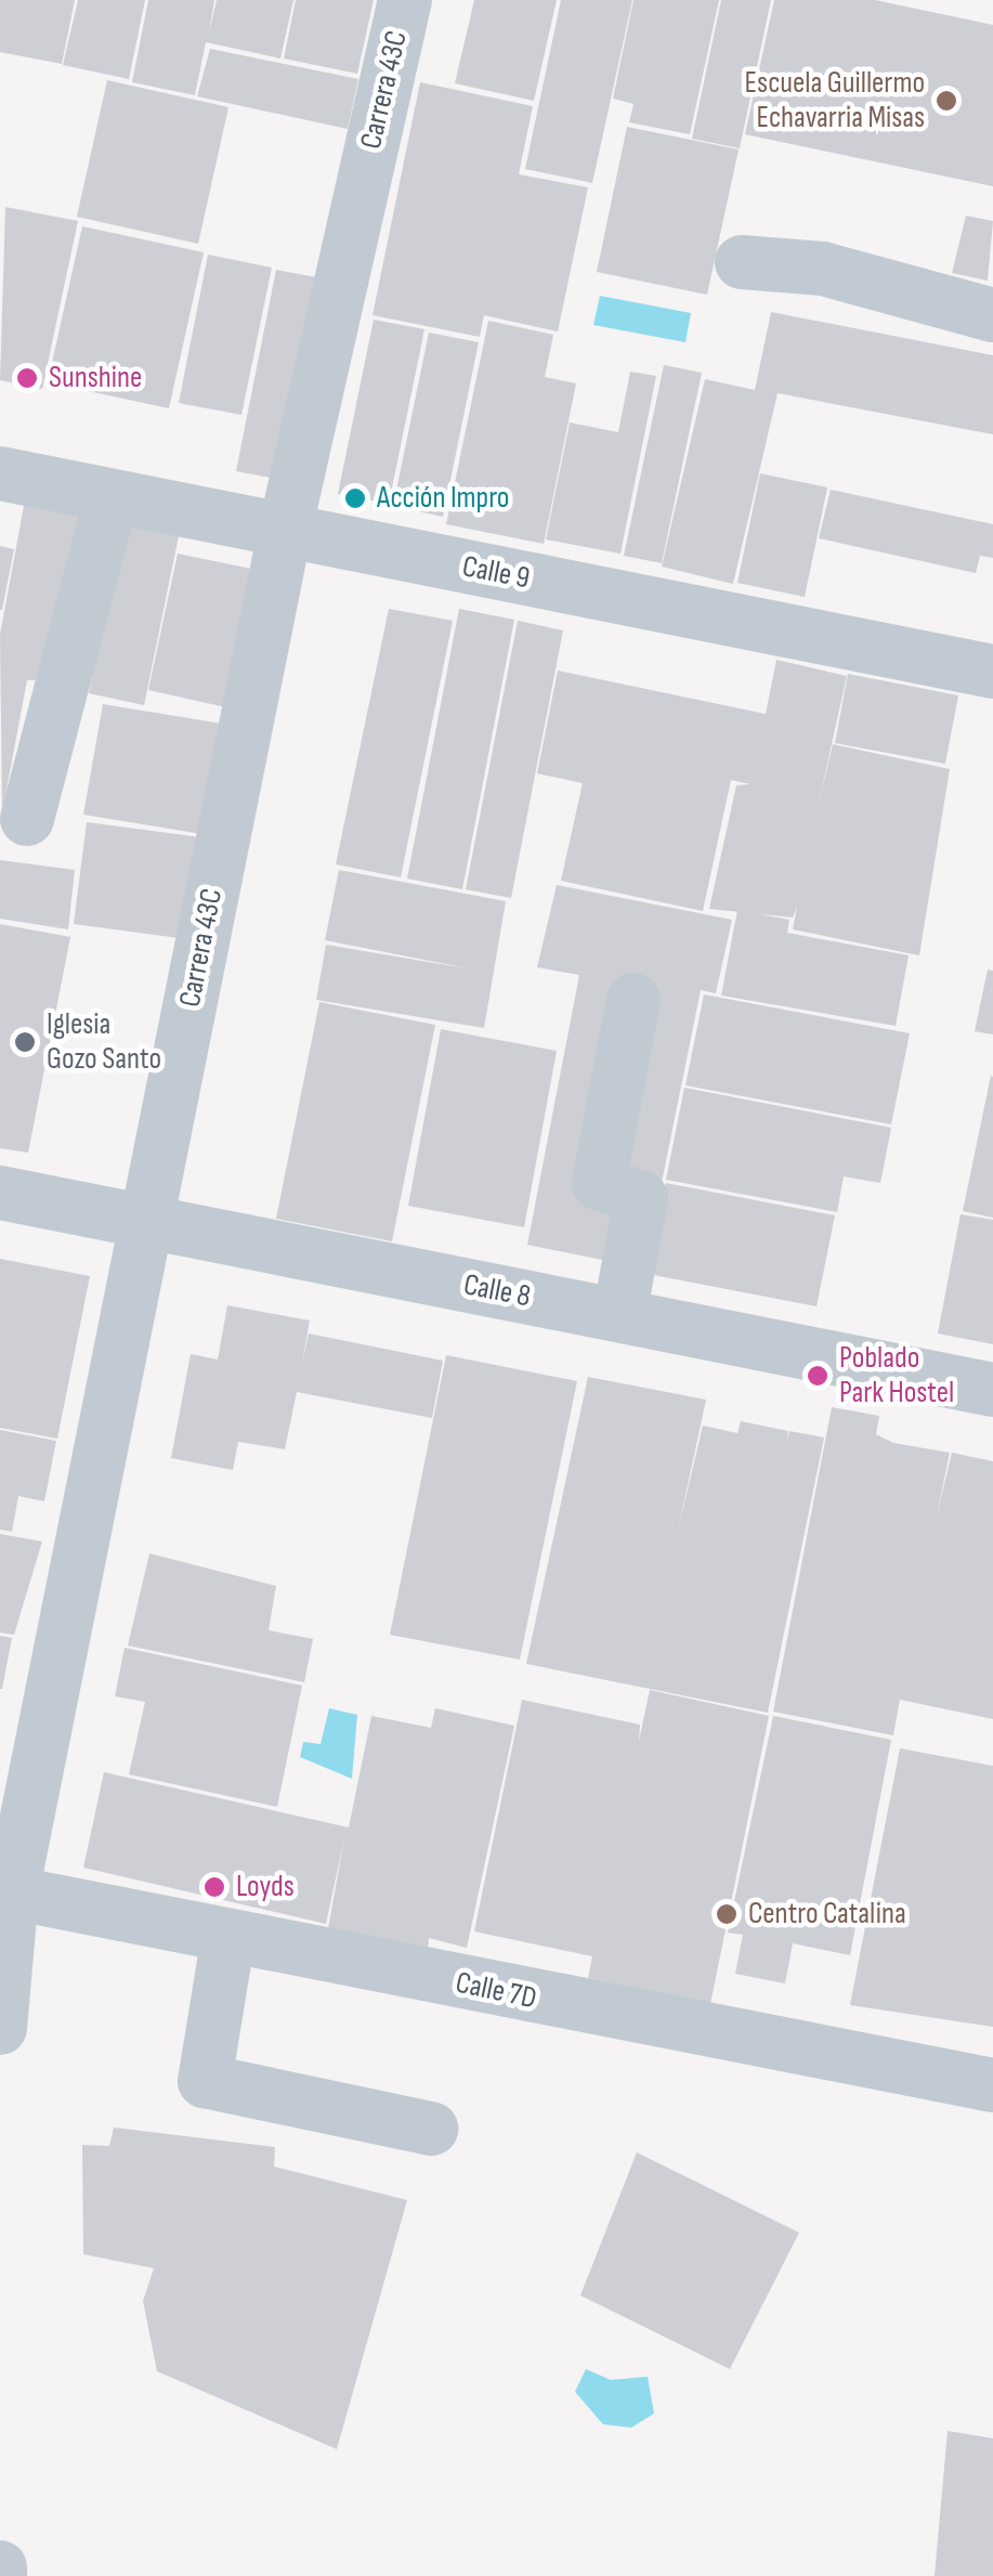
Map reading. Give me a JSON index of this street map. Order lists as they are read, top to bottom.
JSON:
{
  "streets": {
    "street": [
      "Carrera 43C",
      "Calle 9",
      "Calle 8",
      "Calle 7D"
    ]
  },
  "crossings": [
    ["Carrera 43C", "Calle 9"],
    ["Carrera 43C", "Calle 8"],
    ["Carrera 43C", "Calle 7D"]
  ],
  "places": [
    "Escuela Guillermo Echavarria Misas",
    "Sunshine",
    "Acción Impro",
    "Iglesia Gozo Santo",
    "Poblado Park Hostel",
    "Loyds",
    "Centro Catalina"
  ]
}
